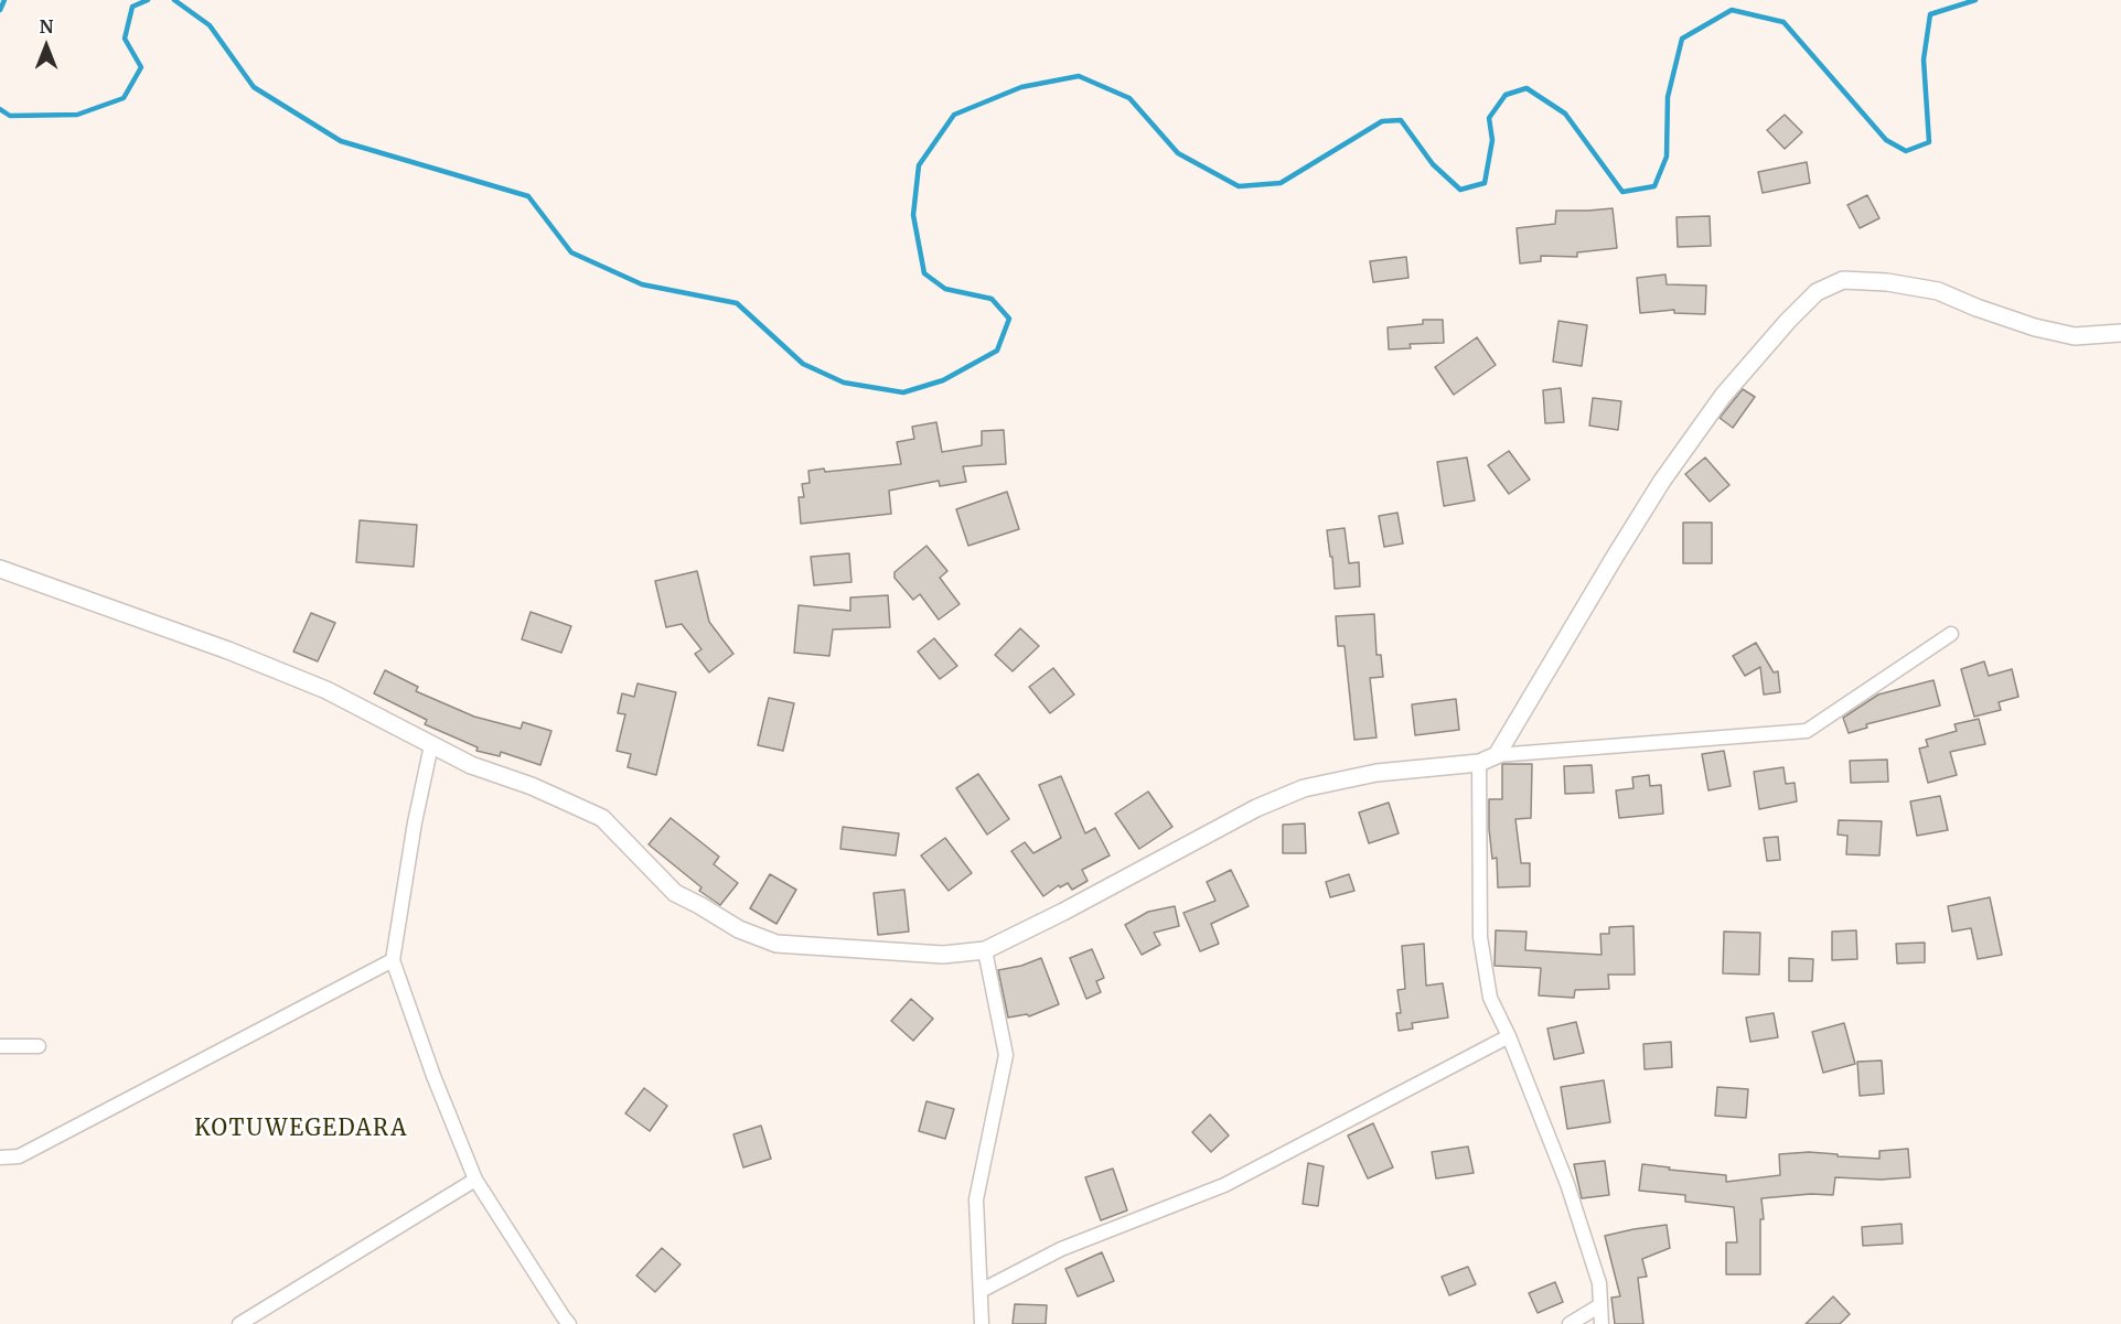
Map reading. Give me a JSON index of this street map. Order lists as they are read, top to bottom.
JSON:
{
  "districts": ["KOTUWEGEDARA"],
  "north": "top"
}
